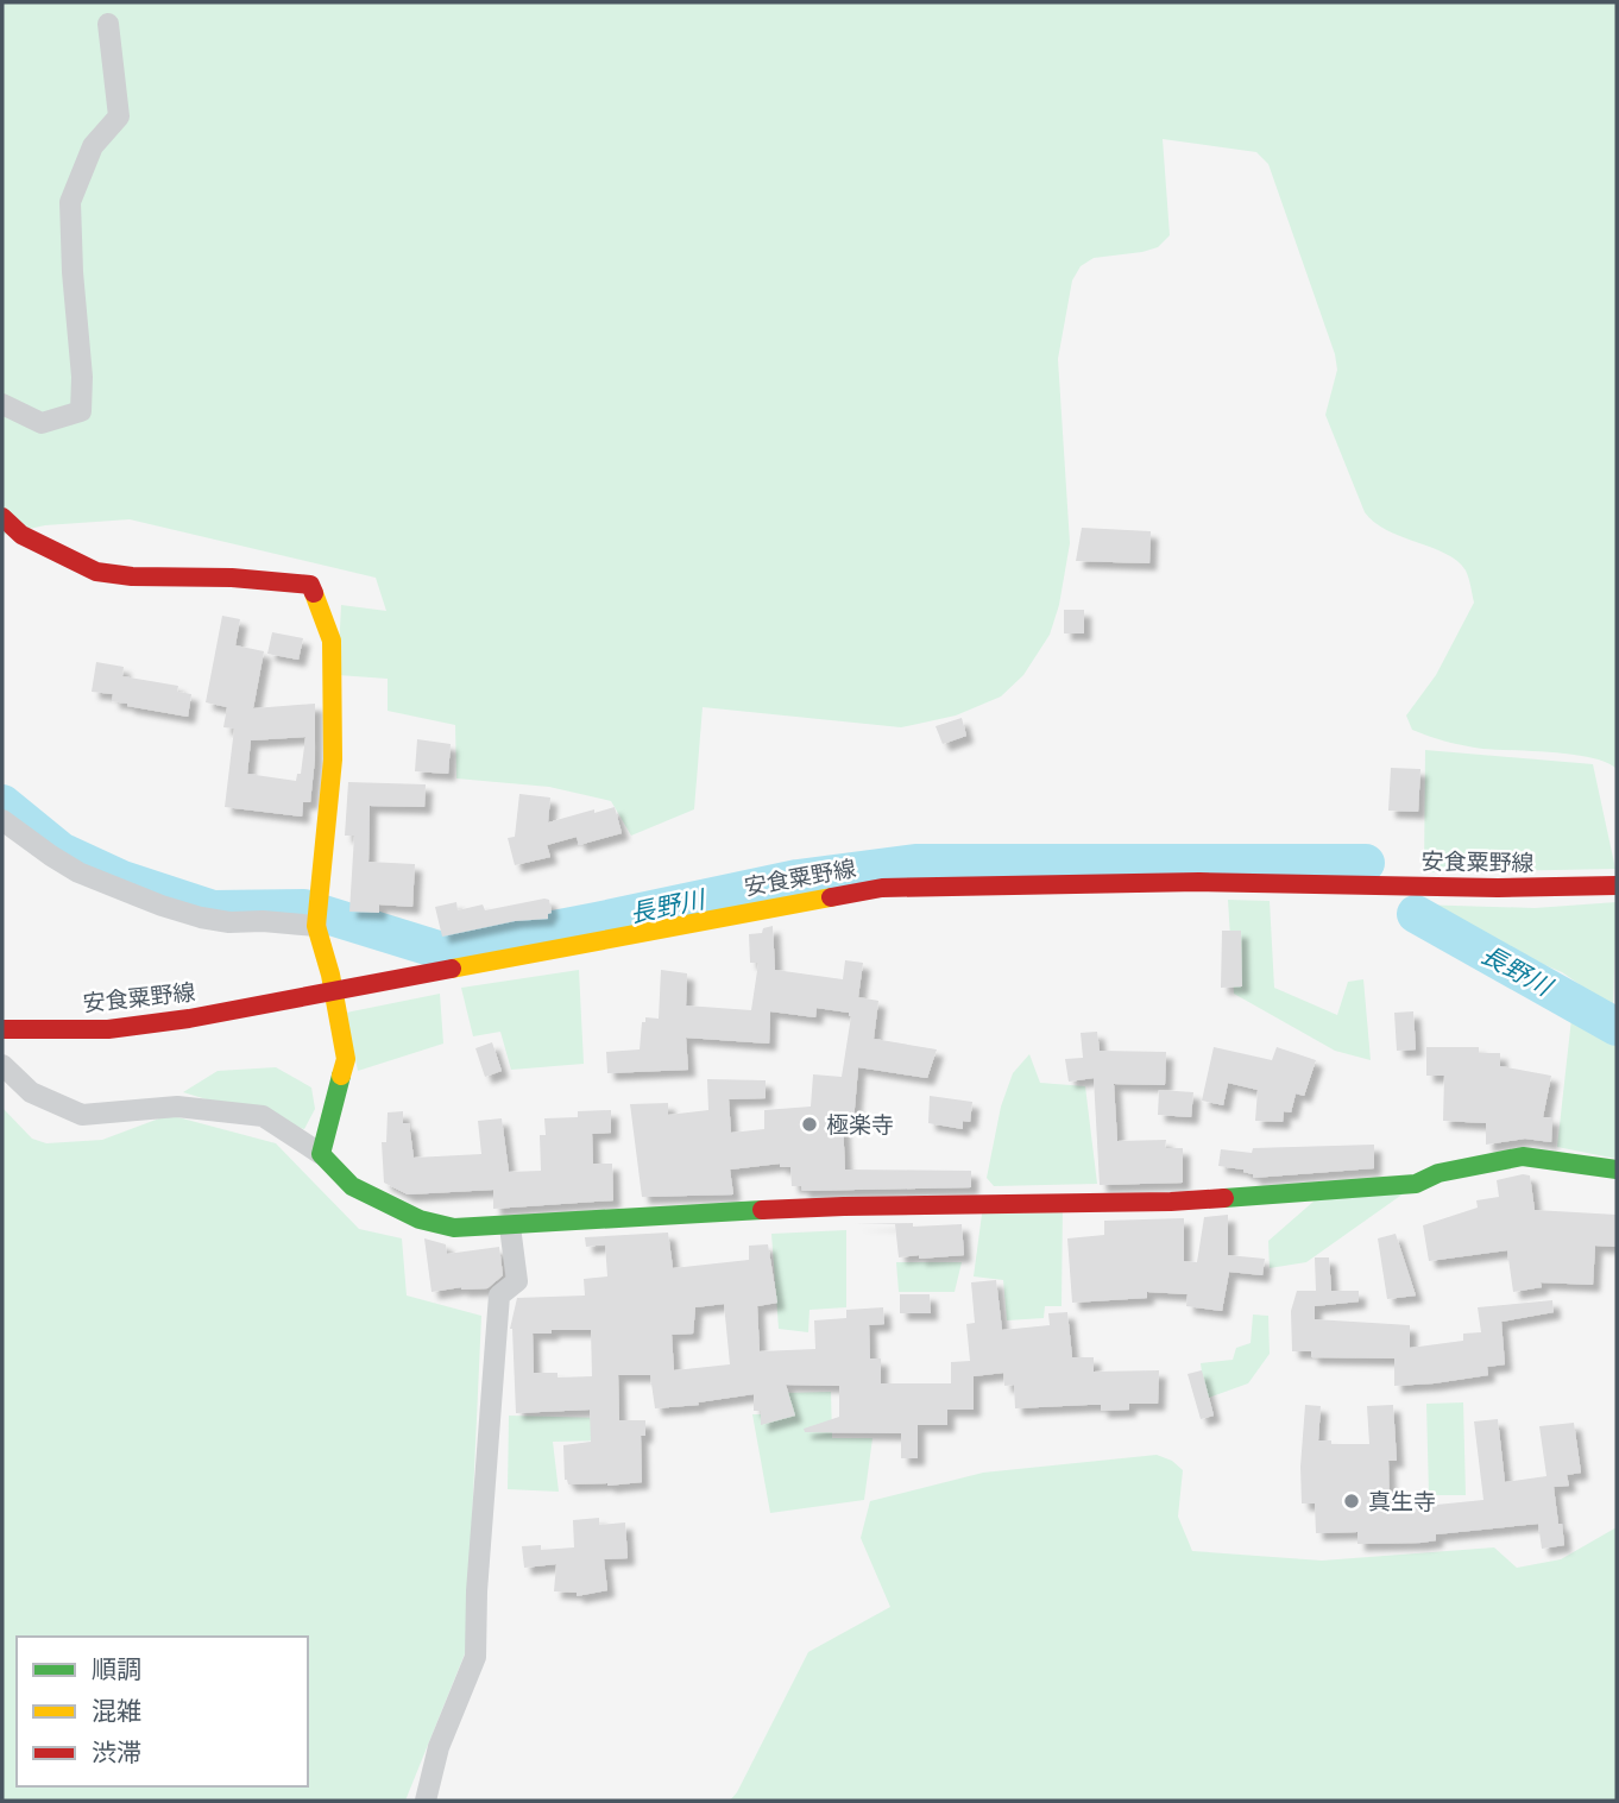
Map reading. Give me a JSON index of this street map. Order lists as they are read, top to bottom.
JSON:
{
  "streets": {
    "street": ["安食粟野線"]
  },
  "water": ["長野川"],
  "places": ["極楽寺", "真生寺"],
  "legend": ["順調", "混雑", "渋滞"]
}
